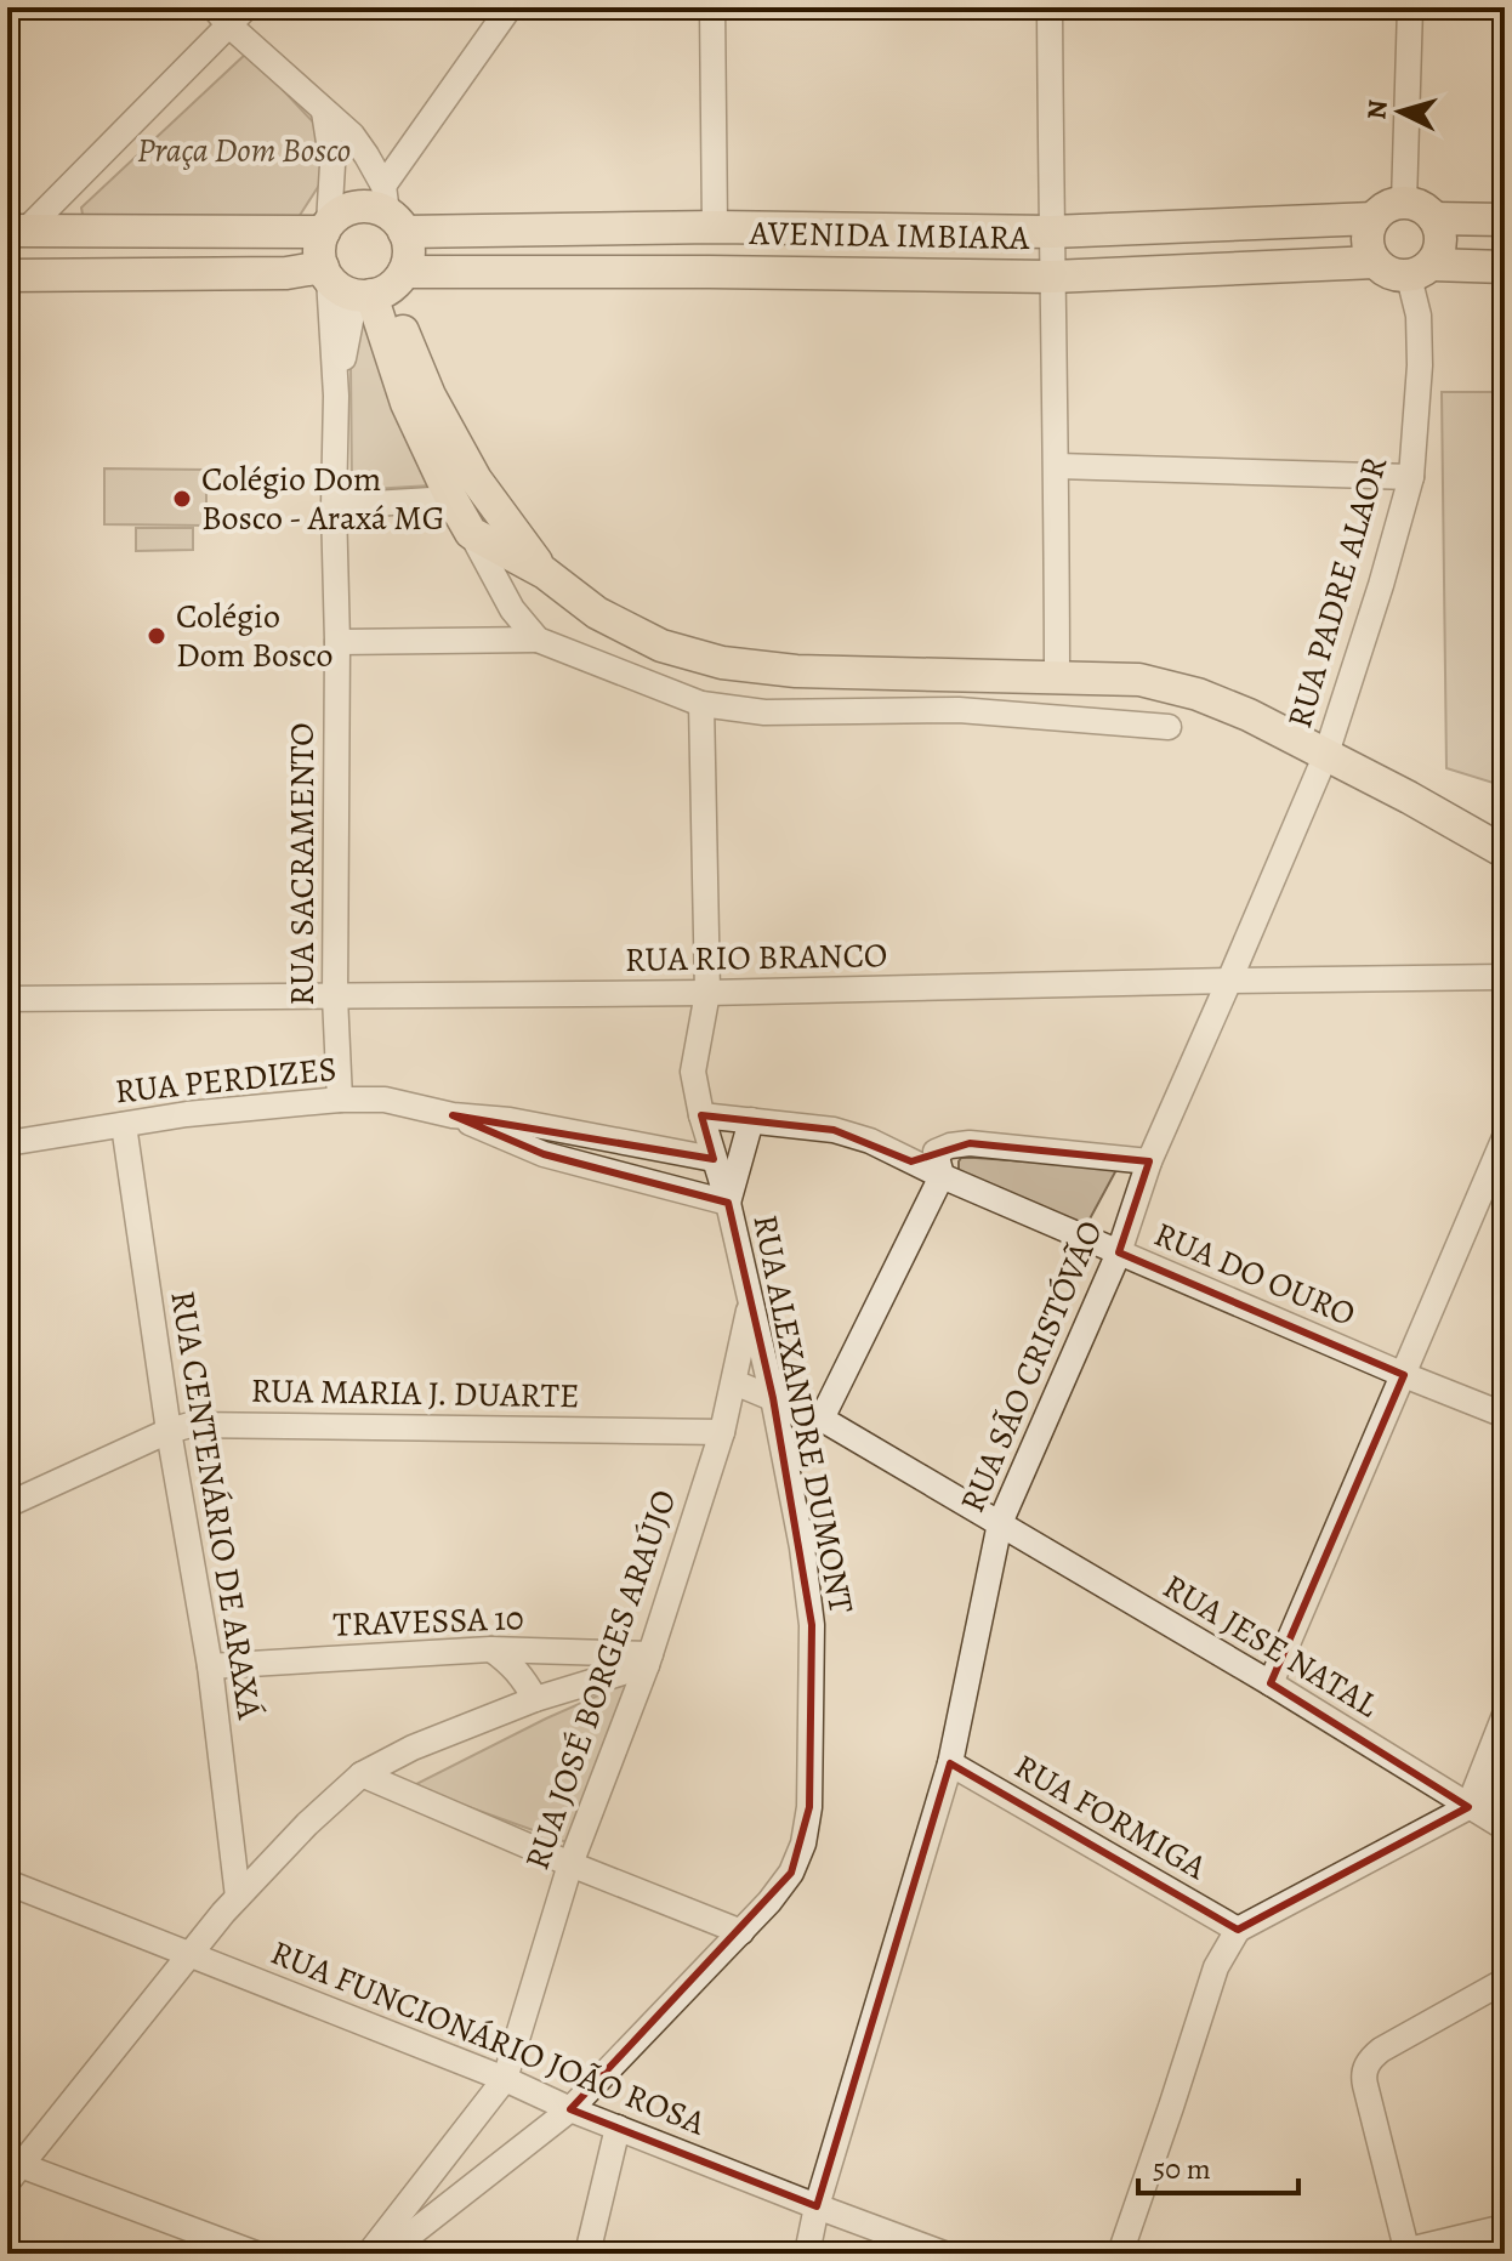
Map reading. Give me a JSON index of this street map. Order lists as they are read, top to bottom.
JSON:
{
  "streets": {
    "main road": ["AVENIDA IMBIARA"],
    "street": [
      "RUA PADRE ALAOR",
      "RUA SACRAMENTO",
      "RUA RIO BRANCO",
      "RUA PERDIZES",
      "RUA DO OURO",
      "RUA SÃO CRISTÓVÃO",
      "RUA MARIA J. DUARTE",
      "RUA ALEXANDRE DUMONT",
      "RUA CENTENÁRIO DE ARAXÁ",
      "TRAVESSA 10",
      "RUA JESE NATAL",
      "RUA JOSÉ BORGES ARAÚJO",
      "RUA FORMIGA",
      "RUA FUNCIONÁRIO JOÃO ROSA"
    ]
  },
  "crossings": [
    ["AVENIDA IMBIARA", "RUA PADRE ALAOR"],
    ["AVENIDA IMBIARA", "RUA SACRAMENTO"],
    ["RUA PADRE ALAOR", "RUA SÃO CRISTÓVÃO"],
    ["RUA SACRAMENTO", "RUA RIO BRANCO"],
    ["RUA SACRAMENTO", "RUA PERDIZES"],
    ["RUA RIO BRANCO", "RUA SÃO CRISTÓVÃO"],
    ["RUA RIO BRANCO", "RUA ALEXANDRE DUMONT"],
    ["RUA PERDIZES", "RUA CENTENÁRIO DE ARAXÁ"],
    ["RUA DO OURO", "RUA SÃO CRISTÓVÃO"],
    ["RUA DO OURO", "RUA ALEXANDRE DUMONT"],
    ["RUA SÃO CRISTÓVÃO", "RUA JESE NATAL"],
    ["RUA SÃO CRISTÓVÃO", "RUA FORMIGA"],
    ["RUA SÃO CRISTÓVÃO", "RUA FUNCIONÁRIO JOÃO ROSA"],
    ["RUA MARIA J. DUARTE", "RUA CENTENÁRIO DE ARAXÁ"],
    ["RUA MARIA J. DUARTE", "RUA JOSÉ BORGES ARAÚJO"],
    ["RUA ALEXANDRE DUMONT", "RUA JESE NATAL"],
    ["RUA ALEXANDRE DUMONT", "RUA JOSÉ BORGES ARAÚJO"],
    ["RUA ALEXANDRE DUMONT", "RUA FUNCIONÁRIO JOÃO ROSA"],
    ["RUA CENTENÁRIO DE ARAXÁ", "TRAVESSA 10"],
    ["TRAVESSA 10", "RUA JOSÉ BORGES ARAÚJO"],
    ["RUA JESE NATAL", "RUA JOSÉ BORGES ARAÚJO"],
    ["RUA JOSÉ BORGES ARAÚJO", "RUA FUNCIONÁRIO JOÃO ROSA"]
  ],
  "parks": ["Praça Dom Bosco"],
  "places": ["Colégio Dom Bosco - Araxá MG", "Colégio Dom Bosco"],
  "scale_bar": "50 m",
  "north": "left"
}
